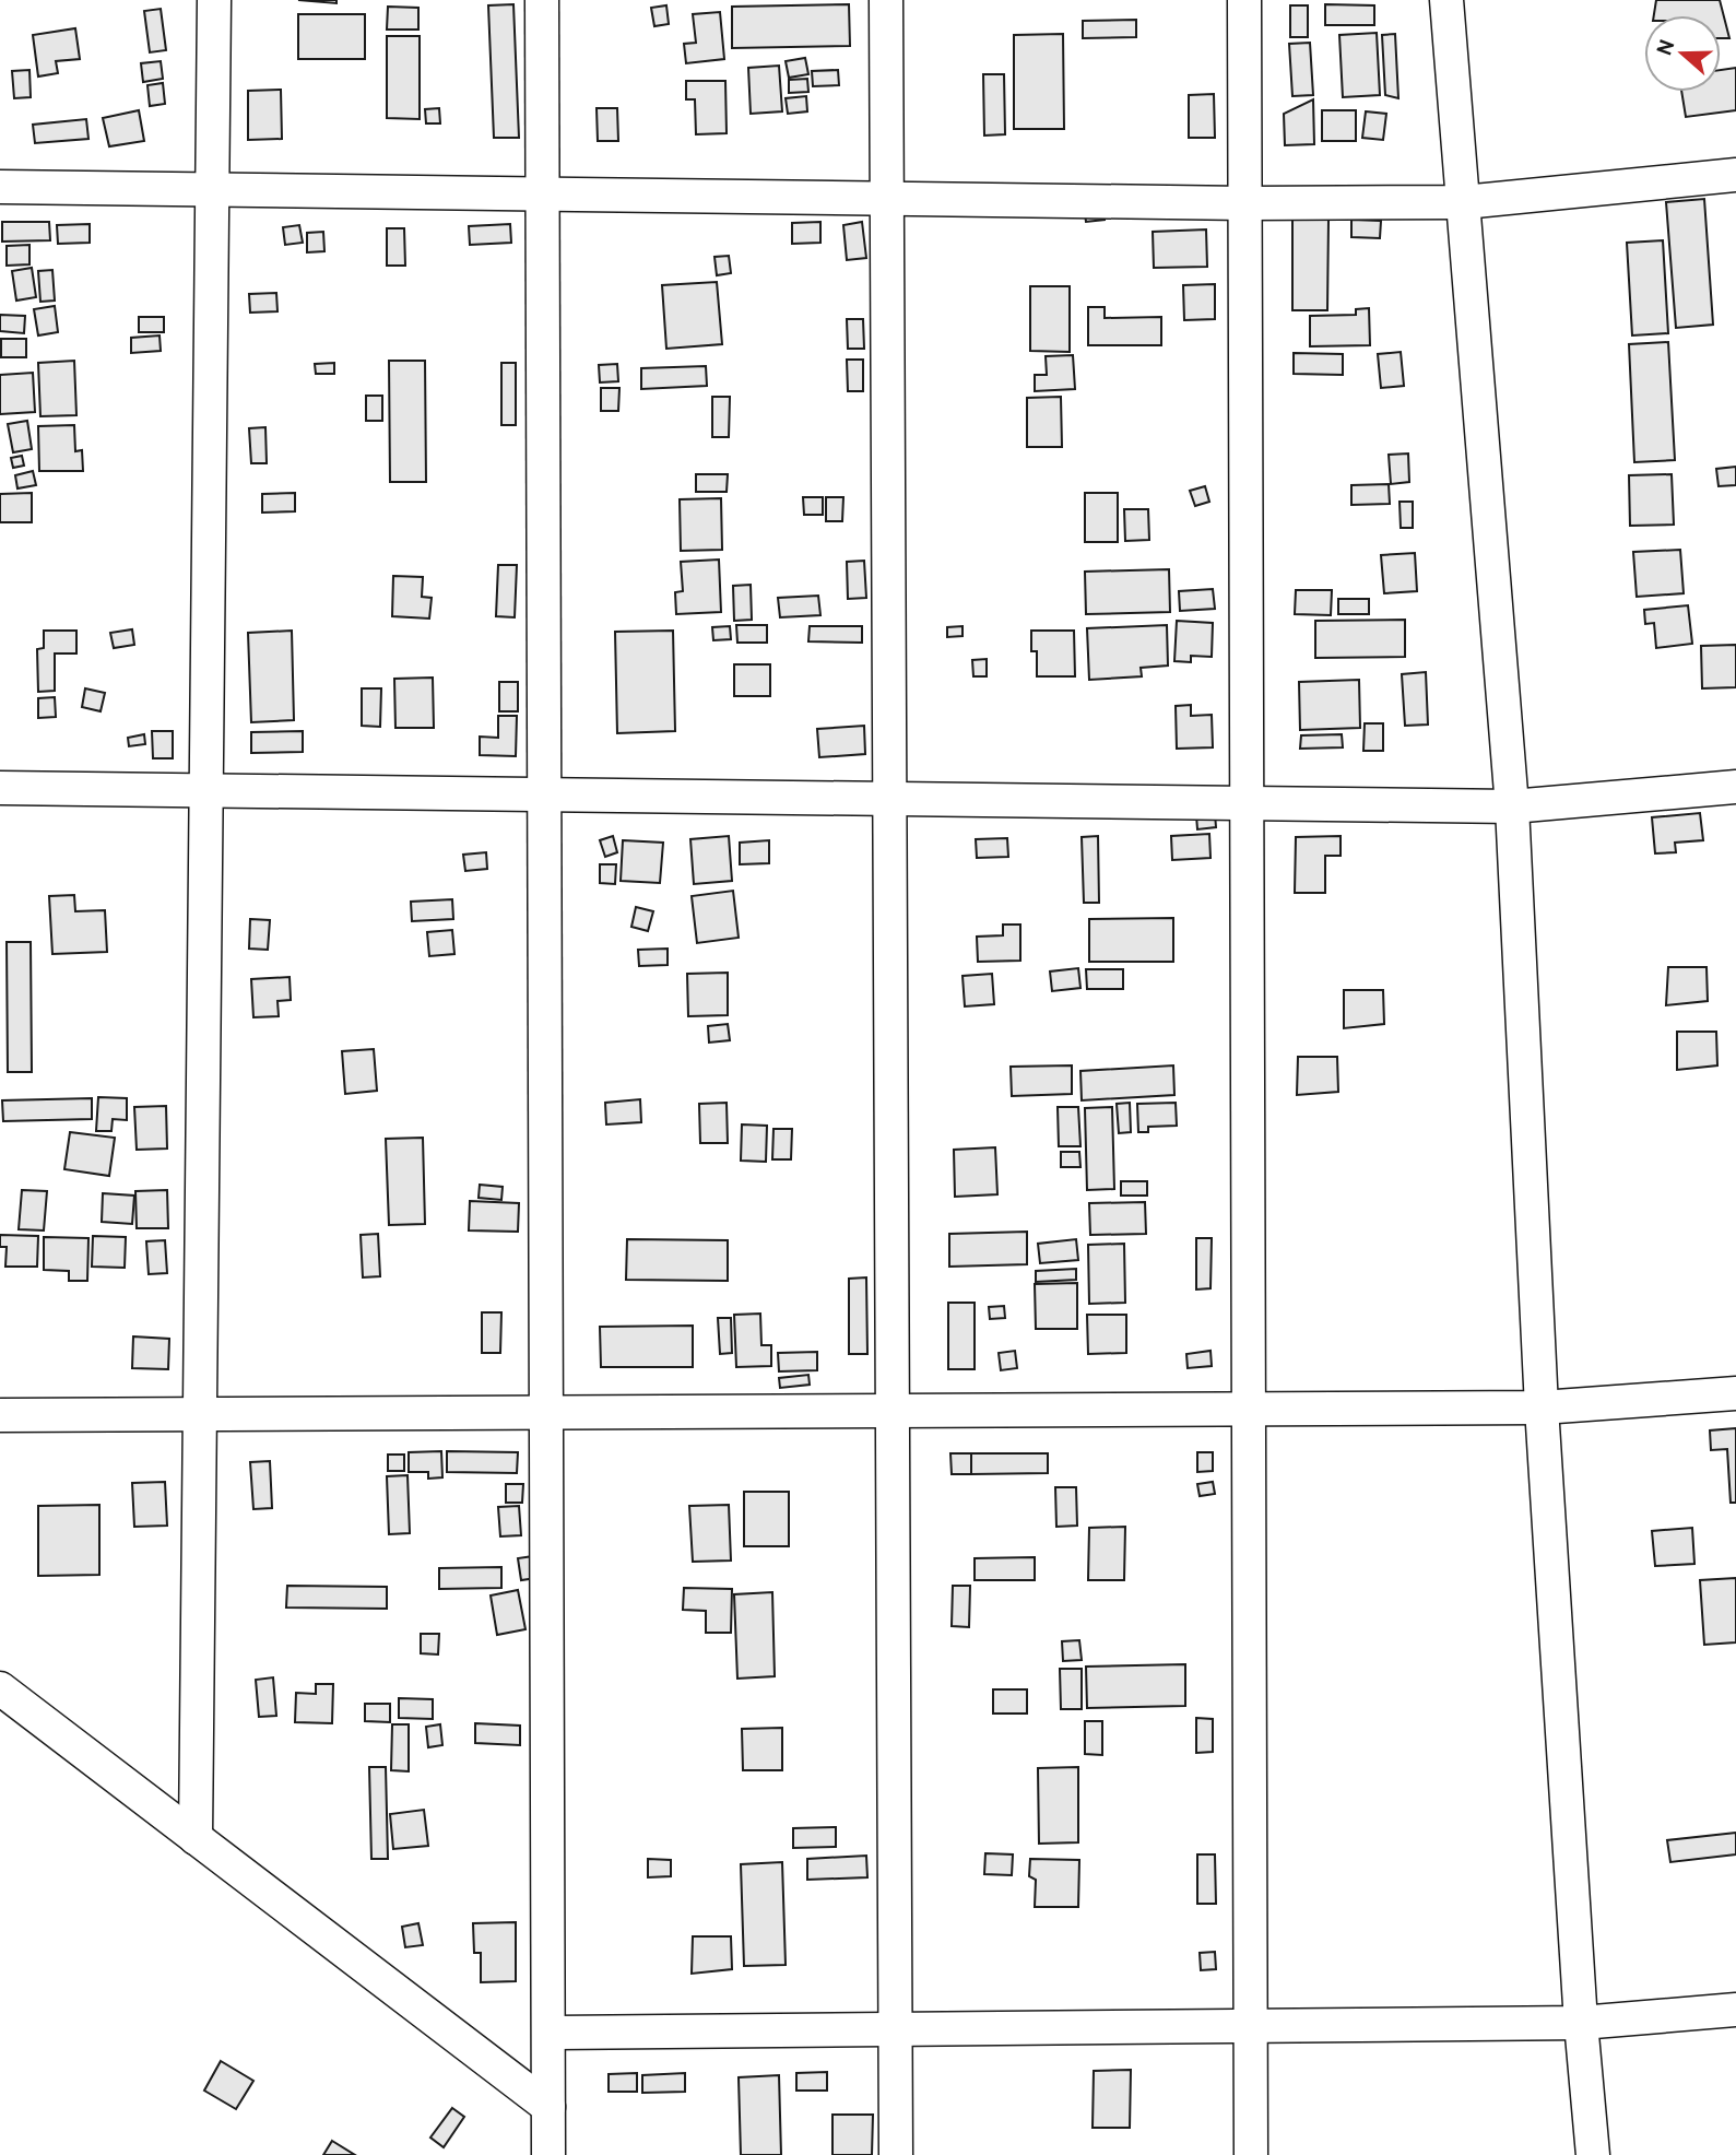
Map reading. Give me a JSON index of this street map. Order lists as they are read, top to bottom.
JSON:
{
  "north": "left"
}
